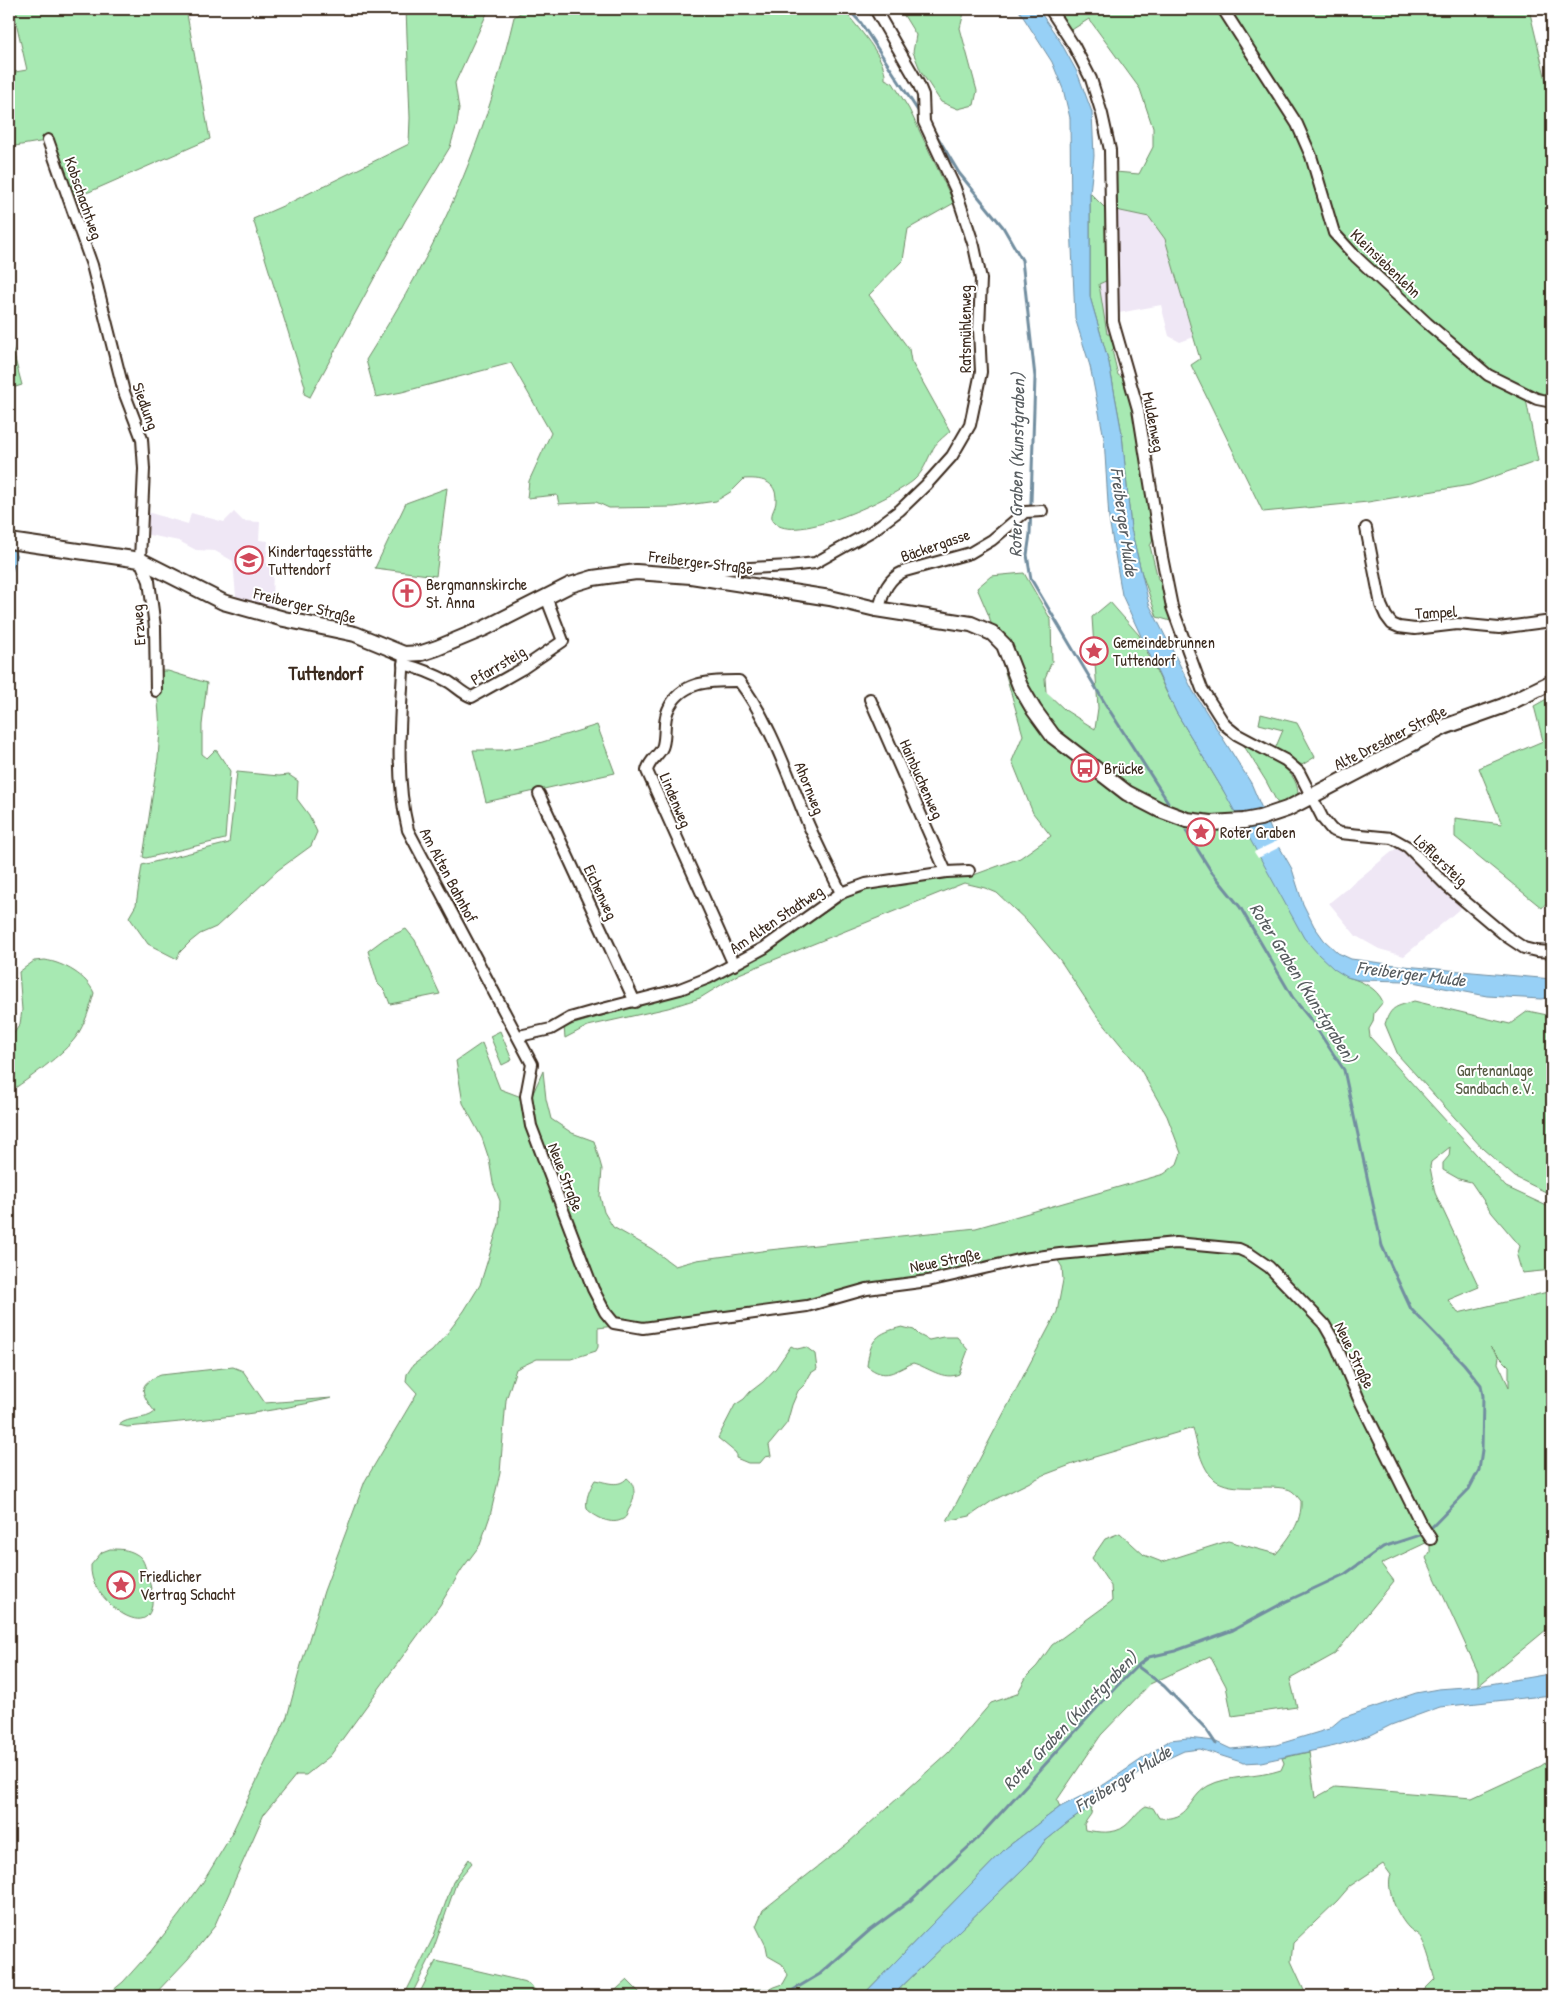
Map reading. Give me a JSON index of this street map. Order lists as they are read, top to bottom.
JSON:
{
  "streets": {
    "street": [
      "Kobschachtweg",
      "Kleinsiebenlehn",
      "Ratsmühlenweg",
      "Siedlung",
      "Muldenweg",
      "Bäckergasse",
      "Freiberger Straße",
      "Tampel",
      "Erzweg",
      "Pfarrsteig",
      "Alte Dresdner Straße",
      "Hainbuchenweg",
      "Ahornweg",
      "Lindenweg",
      "Löfflersteig",
      "Am Alten Bahnhof",
      "Eichenweg",
      "Am Alten Stadtweg",
      "Neue Straße"
    ]
  },
  "crossings": [
    ["Kobschachtweg", "Siedlung"],
    ["Ratsmühlenweg", "Freiberger Straße"],
    ["Siedlung", "Freiberger Straße"],
    ["Siedlung", "Erzweg"],
    ["Muldenweg", "Freiberger Straße"],
    ["Muldenweg", "Alte Dresdner Straße"],
    ["Muldenweg", "Löfflersteig"],
    ["Bäckergasse", "Freiberger Straße"],
    ["Freiberger Straße", "Erzweg"],
    ["Freiberger Straße", "Pfarrsteig"],
    ["Freiberger Straße", "Alte Dresdner Straße"],
    ["Freiberger Straße", "Löfflersteig"],
    ["Freiberger Straße", "Am Alten Bahnhof"],
    ["Pfarrsteig", "Am Alten Bahnhof"],
    ["Alte Dresdner Straße", "Löfflersteig"],
    ["Hainbuchenweg", "Am Alten Stadtweg"],
    ["Ahornweg", "Lindenweg"],
    ["Ahornweg", "Am Alten Stadtweg"],
    ["Lindenweg", "Am Alten Stadtweg"],
    ["Am Alten Bahnhof", "Am Alten Stadtweg"],
    ["Am Alten Bahnhof", "Neue Straße"],
    ["Eichenweg", "Am Alten Stadtweg"],
    ["Am Alten Stadtweg", "Neue Straße"]
  ],
  "districts": ["Tuttendorf"],
  "water": ["Roter Graben (Kunstgraben)", "Freiberger Mulde"],
  "parks": ["Gartenanlage Sandbach e.V."],
  "places": {
    "school or university": ["Kindertagesstätte Tuttendorf"],
    "church": ["Bergmannskirche St. Anna"],
    "place": ["Gemeindebrunnen Tuttendorf", "Roter Graben", "Friedlicher Vertrag Schacht"],
    "bus stop": ["Brücke"]
  }
}
